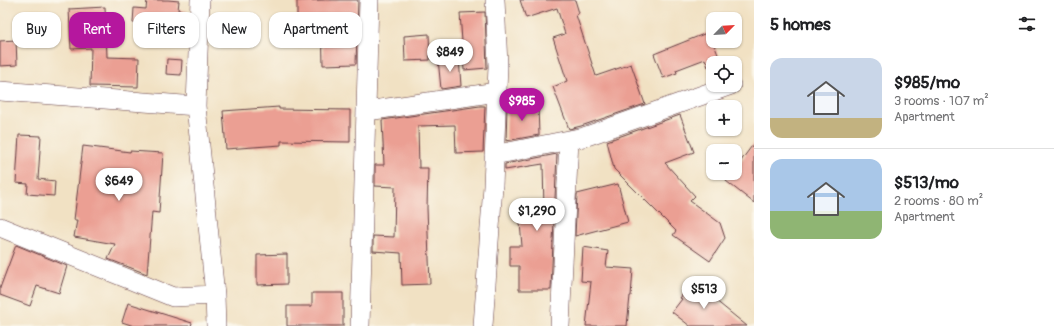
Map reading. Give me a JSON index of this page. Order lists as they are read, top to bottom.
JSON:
{
  "north": "top right",
  "page": {
    "heading": "5 homes",
    "map_buttons": ["+", "−"],
    "chip": [
      "Buy",
      "Rent",
      "Filters",
      "New",
      "Apartment"
    ],
    "price": [
      "$849",
      "$985",
      "$649",
      "$1,290",
      "$513"
    ],
    "list": [
      {
        "name": "$985/mo",
        "note": "3 rooms · 107 m² · Apartment"
      },
      {
        "name": "$513/mo",
        "note": "2 rooms · 80 m² · Apartment"
      }
    ]
  }
}
